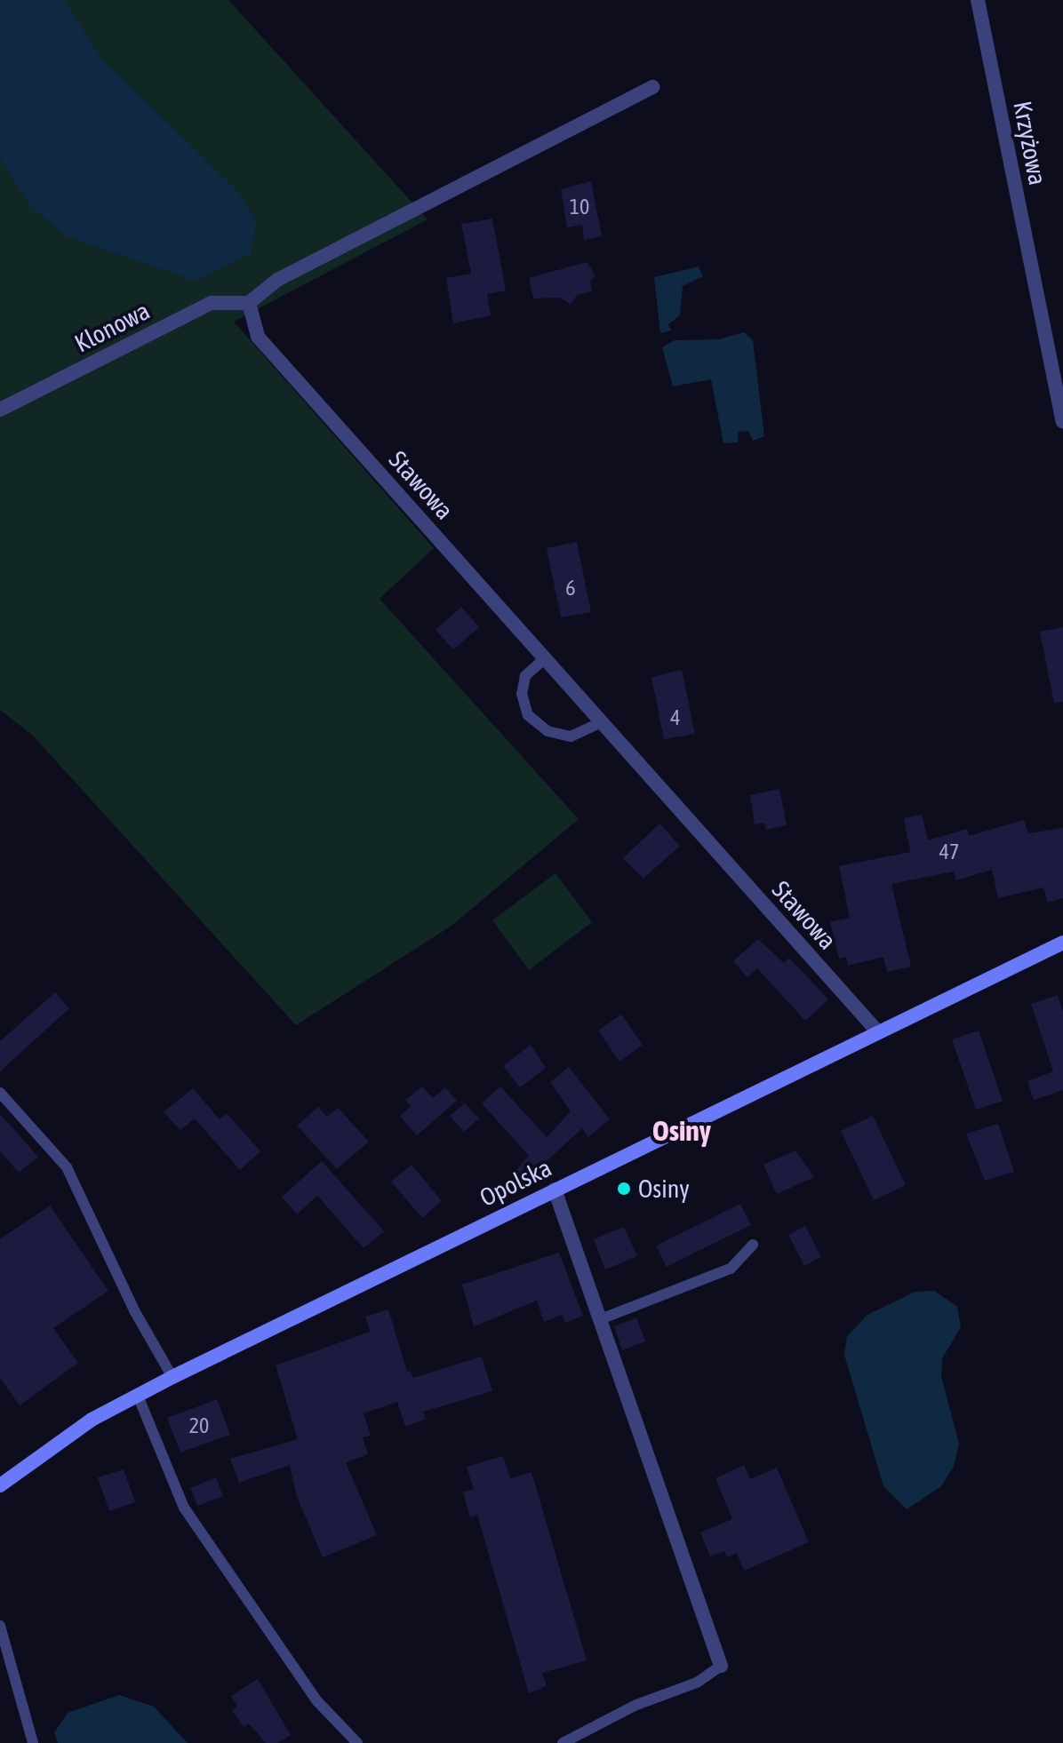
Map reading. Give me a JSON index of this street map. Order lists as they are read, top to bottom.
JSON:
{
  "streets": {
    "street": [
      "Krzyżowa",
      "Klonowa",
      "Stawowa",
      "Opolska"
    ]
  },
  "crossings": [
    ["Klonowa", "Stawowa"],
    ["Stawowa", "Opolska"]
  ],
  "districts": ["Osiny"],
  "places": ["Osiny"],
  "house_numbers": [
    "10",
    "6",
    "4",
    "47",
    "20"
  ]
}
